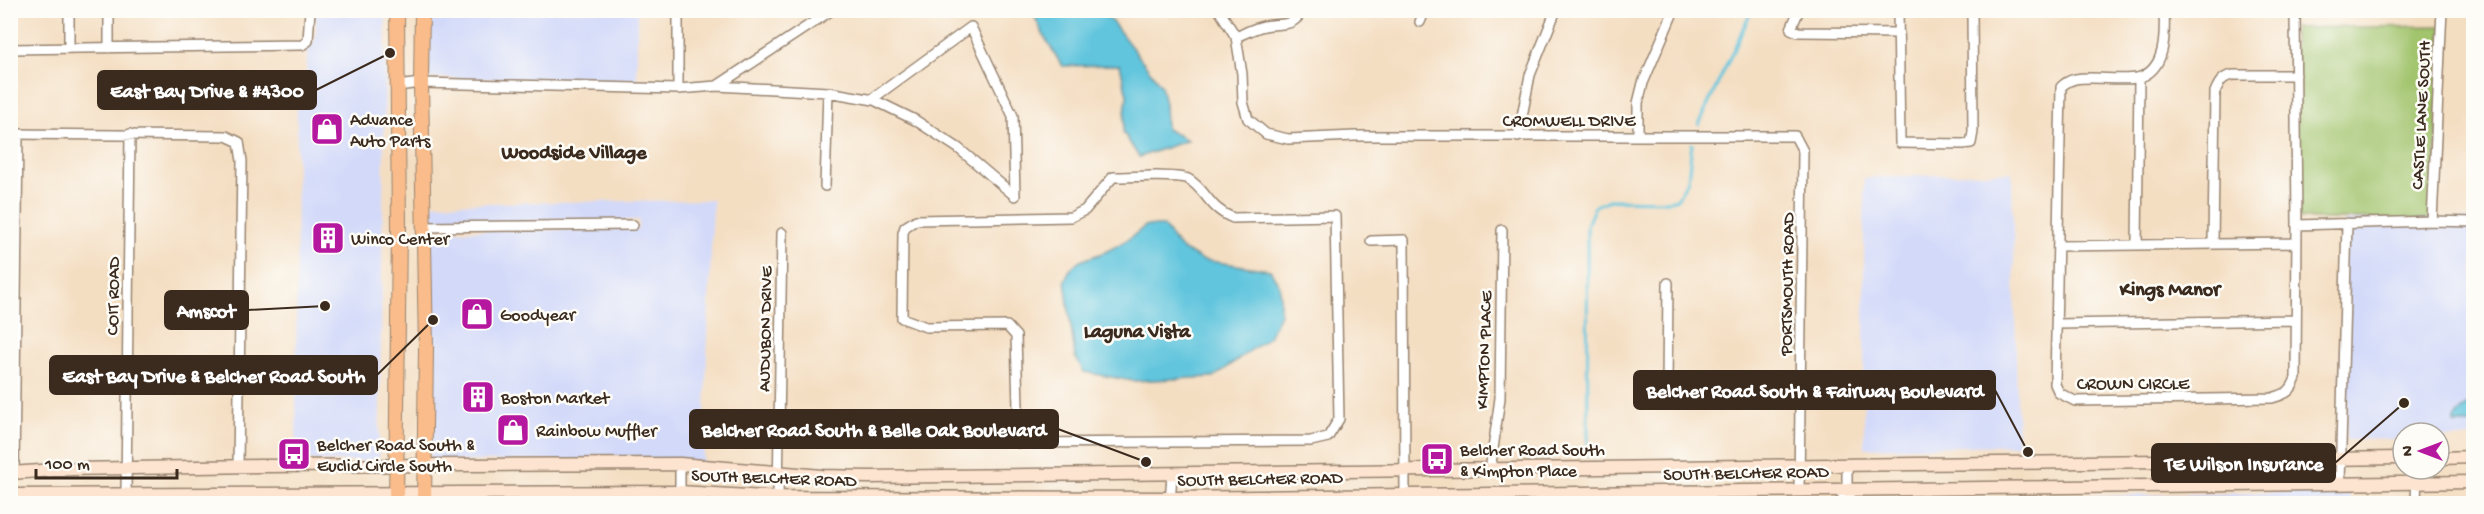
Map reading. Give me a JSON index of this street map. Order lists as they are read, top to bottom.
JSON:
{
  "streets": {
    "main road": ["SOUTH BELCHER ROAD"],
    "street": [
      "CASTLE LANE SOUTH",
      "CROMWELL DRIVE",
      "PORTSMOUTH ROAD",
      "COIT ROAD",
      "AUDUBON DRIVE",
      "KIMPTON PLACE",
      "CROWN CIRCLE"
    ]
  },
  "crossings": [
    ["CROMWELL DRIVE", "PORTSMOUTH ROAD"],
    ["PORTSMOUTH ROAD", "SOUTH BELCHER ROAD"],
    ["COIT ROAD", "SOUTH BELCHER ROAD"],
    ["AUDUBON DRIVE", "SOUTH BELCHER ROAD"],
    ["KIMPTON PLACE", "SOUTH BELCHER ROAD"]
  ],
  "districts": ["Woodside Village", "Kings Manor", "Laguna Vista"],
  "places": {
    "other": [
      "East Bay Drive & #4300",
      "Amscot",
      "East Bay Drive & Belcher Road South",
      "TE Wilson Insurance",
      "Belcher Road South & Fairway Boulevard",
      "Belcher Road South & Belle Oak Boulevard"
    ],
    "shop": ["Advance Auto Parts", "Goodyear", "Rainbow Muffler"],
    "building": ["Winco Center", "Boston Market"],
    "bus stop": ["Belcher Road South & Euclid Circle South", "Belcher Road South & Kimpton Place"]
  },
  "scale_bar": "100 m",
  "north": "left"
}
